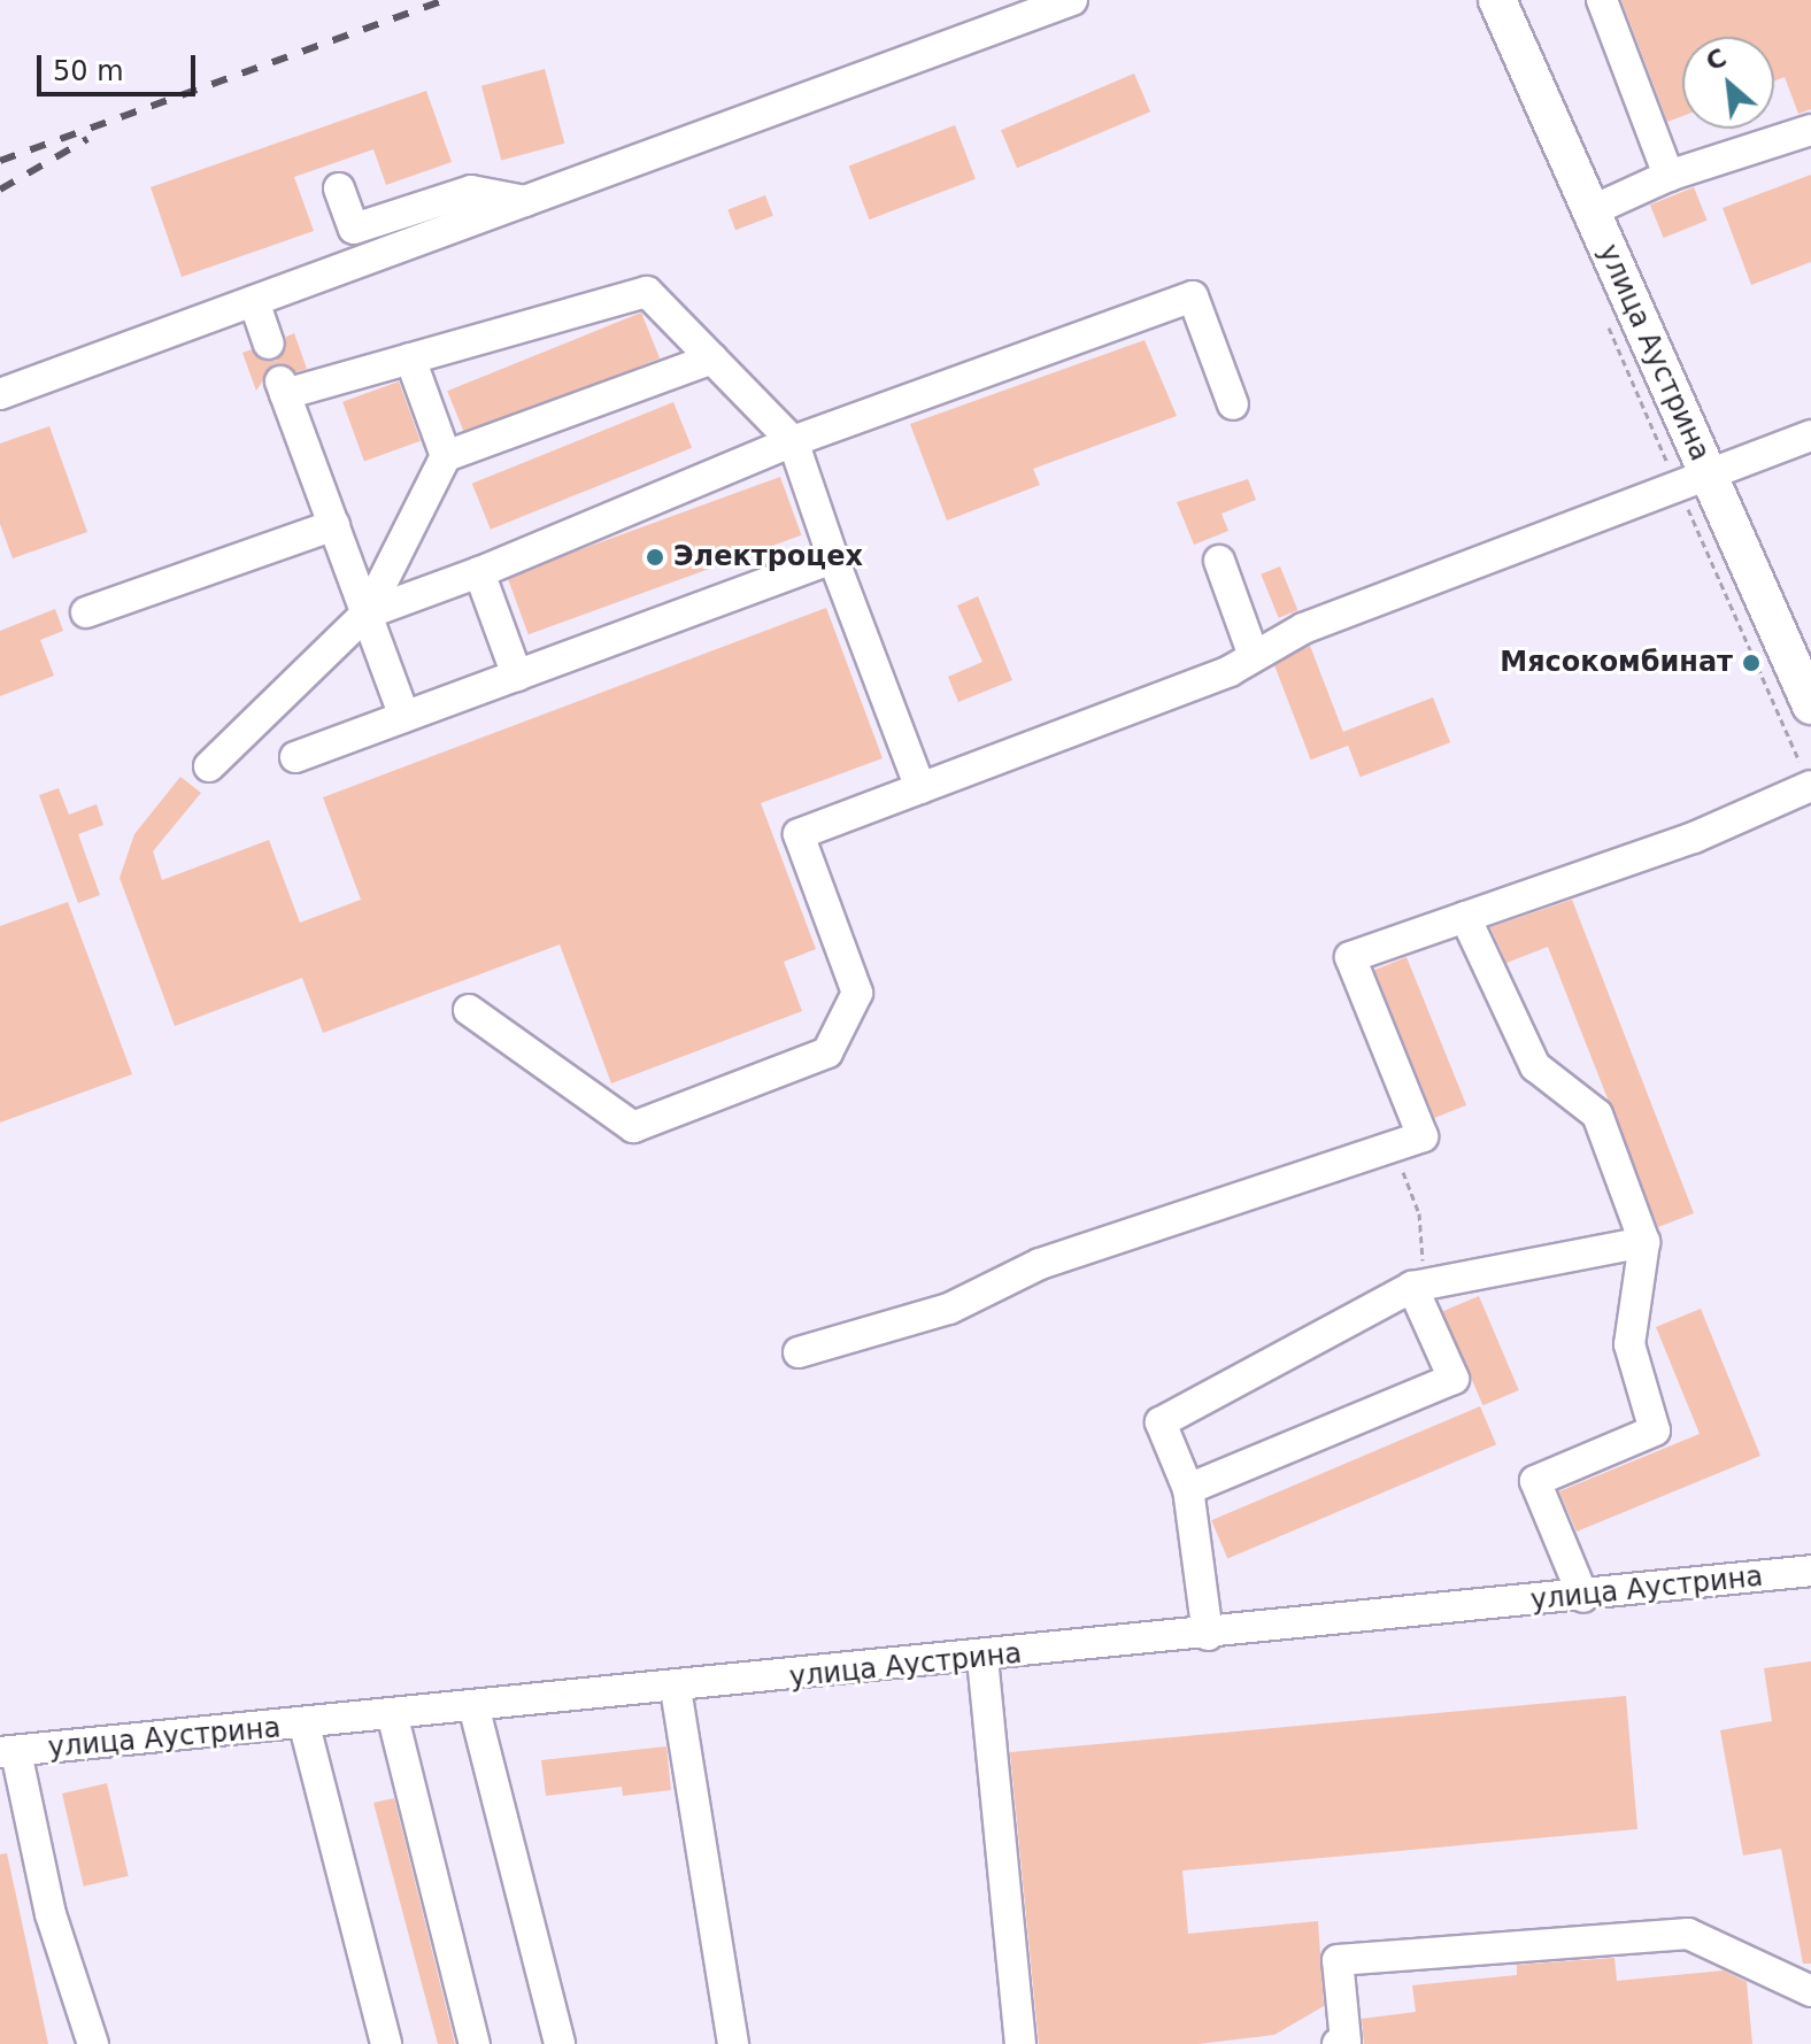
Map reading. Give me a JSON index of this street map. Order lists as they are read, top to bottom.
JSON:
{
  "streets": {
    "main road": ["улица Аустрина"]
  },
  "places": ["Электроцех", "Мясокомбинат"],
  "scale_bar": "50 m",
  "north": "top left"
}
